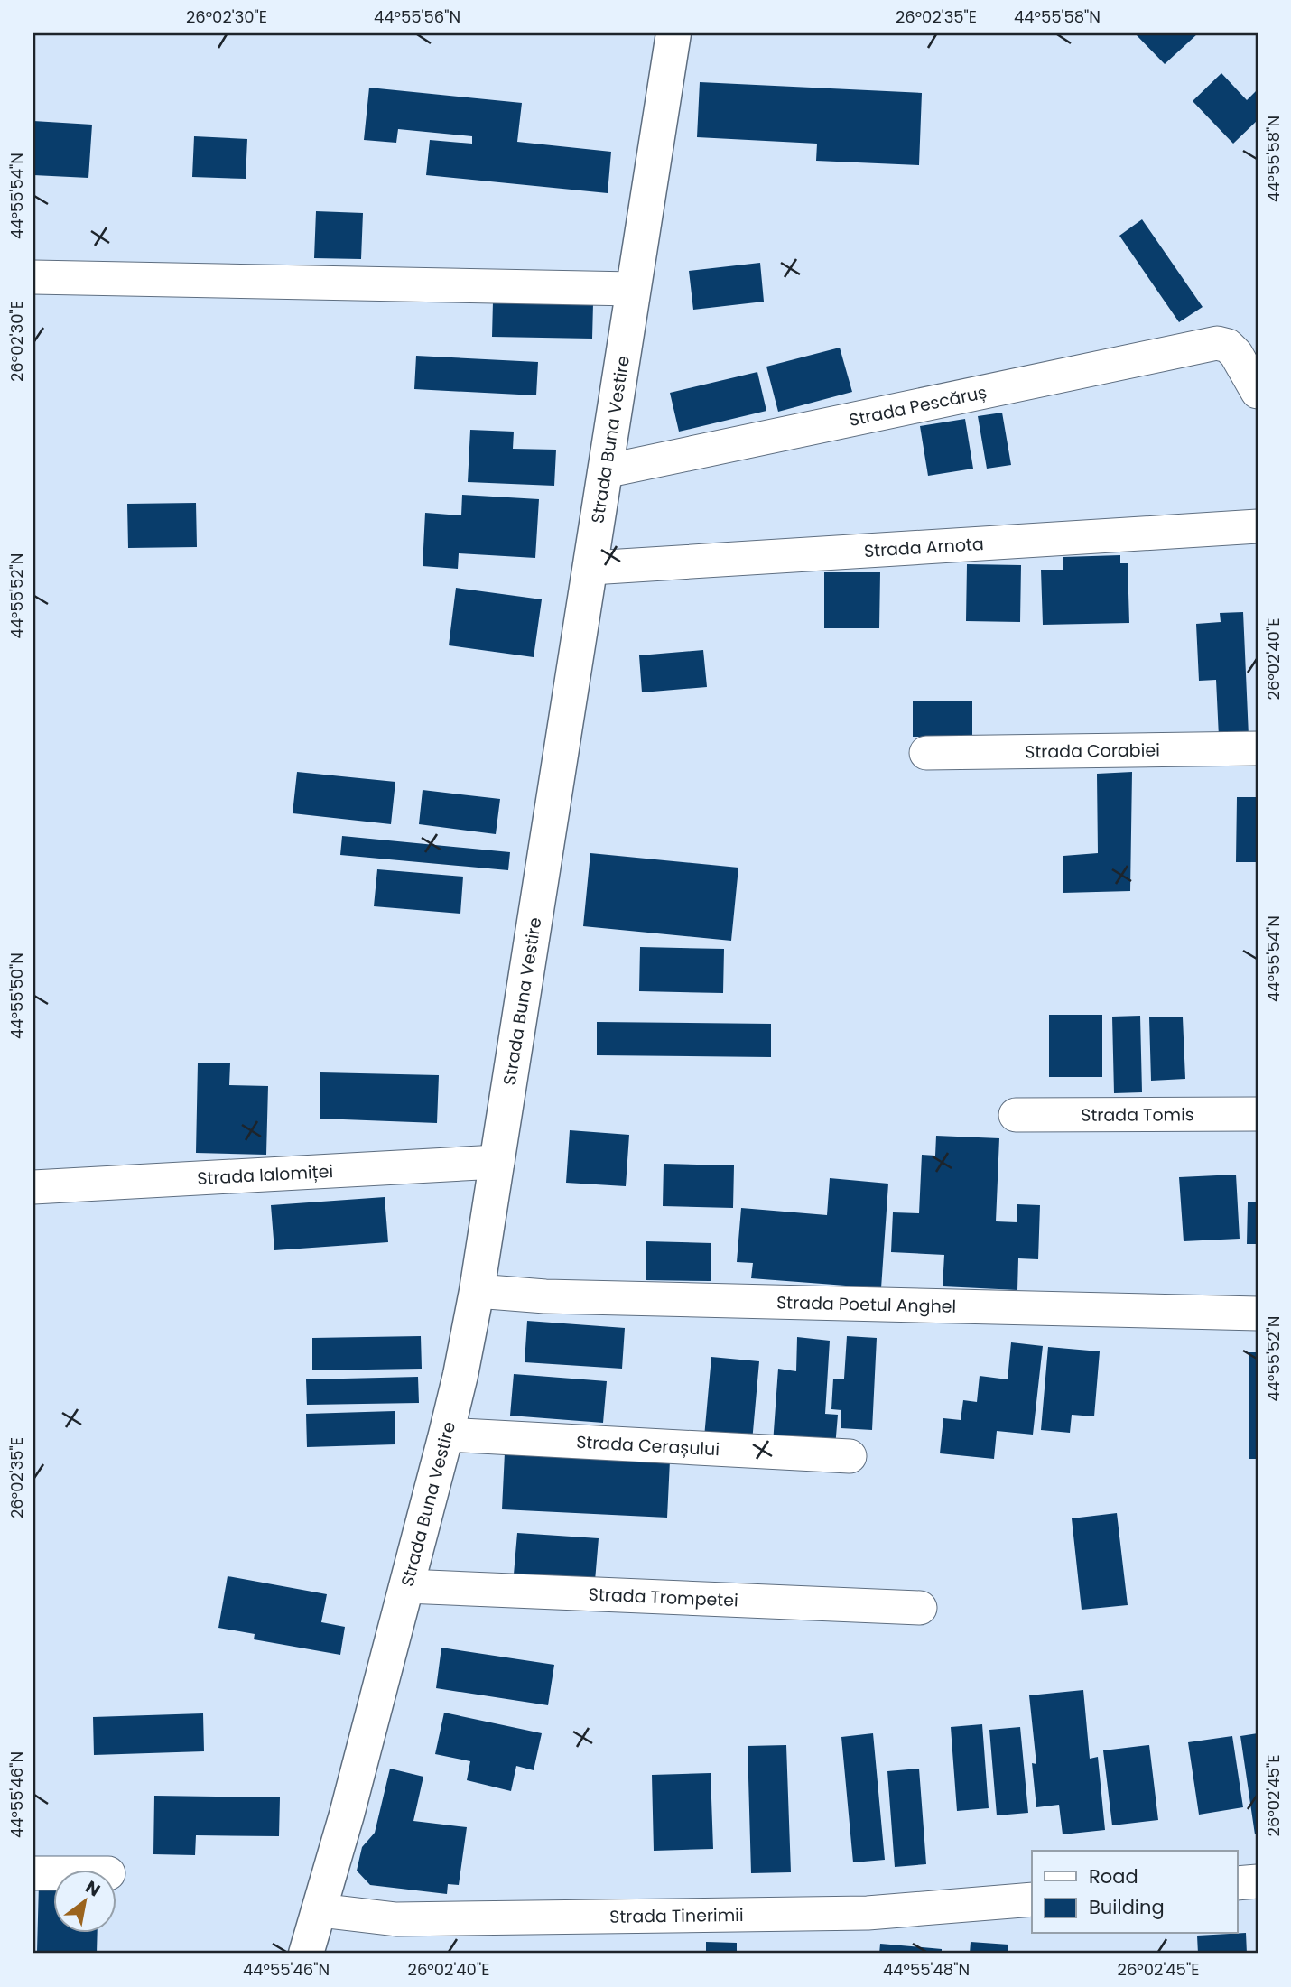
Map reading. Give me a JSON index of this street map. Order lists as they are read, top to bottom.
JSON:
{
  "streets": {
    "street": [
      "Strada Pescăruș",
      "Strada Buna Vestire",
      "Strada Arnota",
      "Strada Corabiei",
      "Strada Tomis",
      "Strada Ialomiței",
      "Strada Poetul Anghel",
      "Strada Cerașului",
      "Strada Trompetei",
      "Strada Tinerimii"
    ]
  },
  "crossings": [
    ["Strada Pescăruș", "Strada Buna Vestire"],
    ["Strada Buna Vestire", "Strada Arnota"],
    ["Strada Buna Vestire", "Strada Ialomiței"],
    ["Strada Buna Vestire", "Strada Poetul Anghel"],
    ["Strada Buna Vestire", "Strada Cerașului"],
    ["Strada Buna Vestire", "Strada Trompetei"],
    ["Strada Buna Vestire", "Strada Tinerimii"]
  ],
  "legend": ["Road", "Building"],
  "north": "top right",
  "coordinates": [
    "26°02'30\"E",
    "44°55'56\"N",
    "26°02'35\"E",
    "44°55'58\"N",
    "44°55'54\"N",
    "44°55'52\"N",
    "26°02'40\"E",
    "44°55'50\"N",
    "44°55'46\"N",
    "26°02'45\"E",
    "44°55'48\"N"
  ]
}
